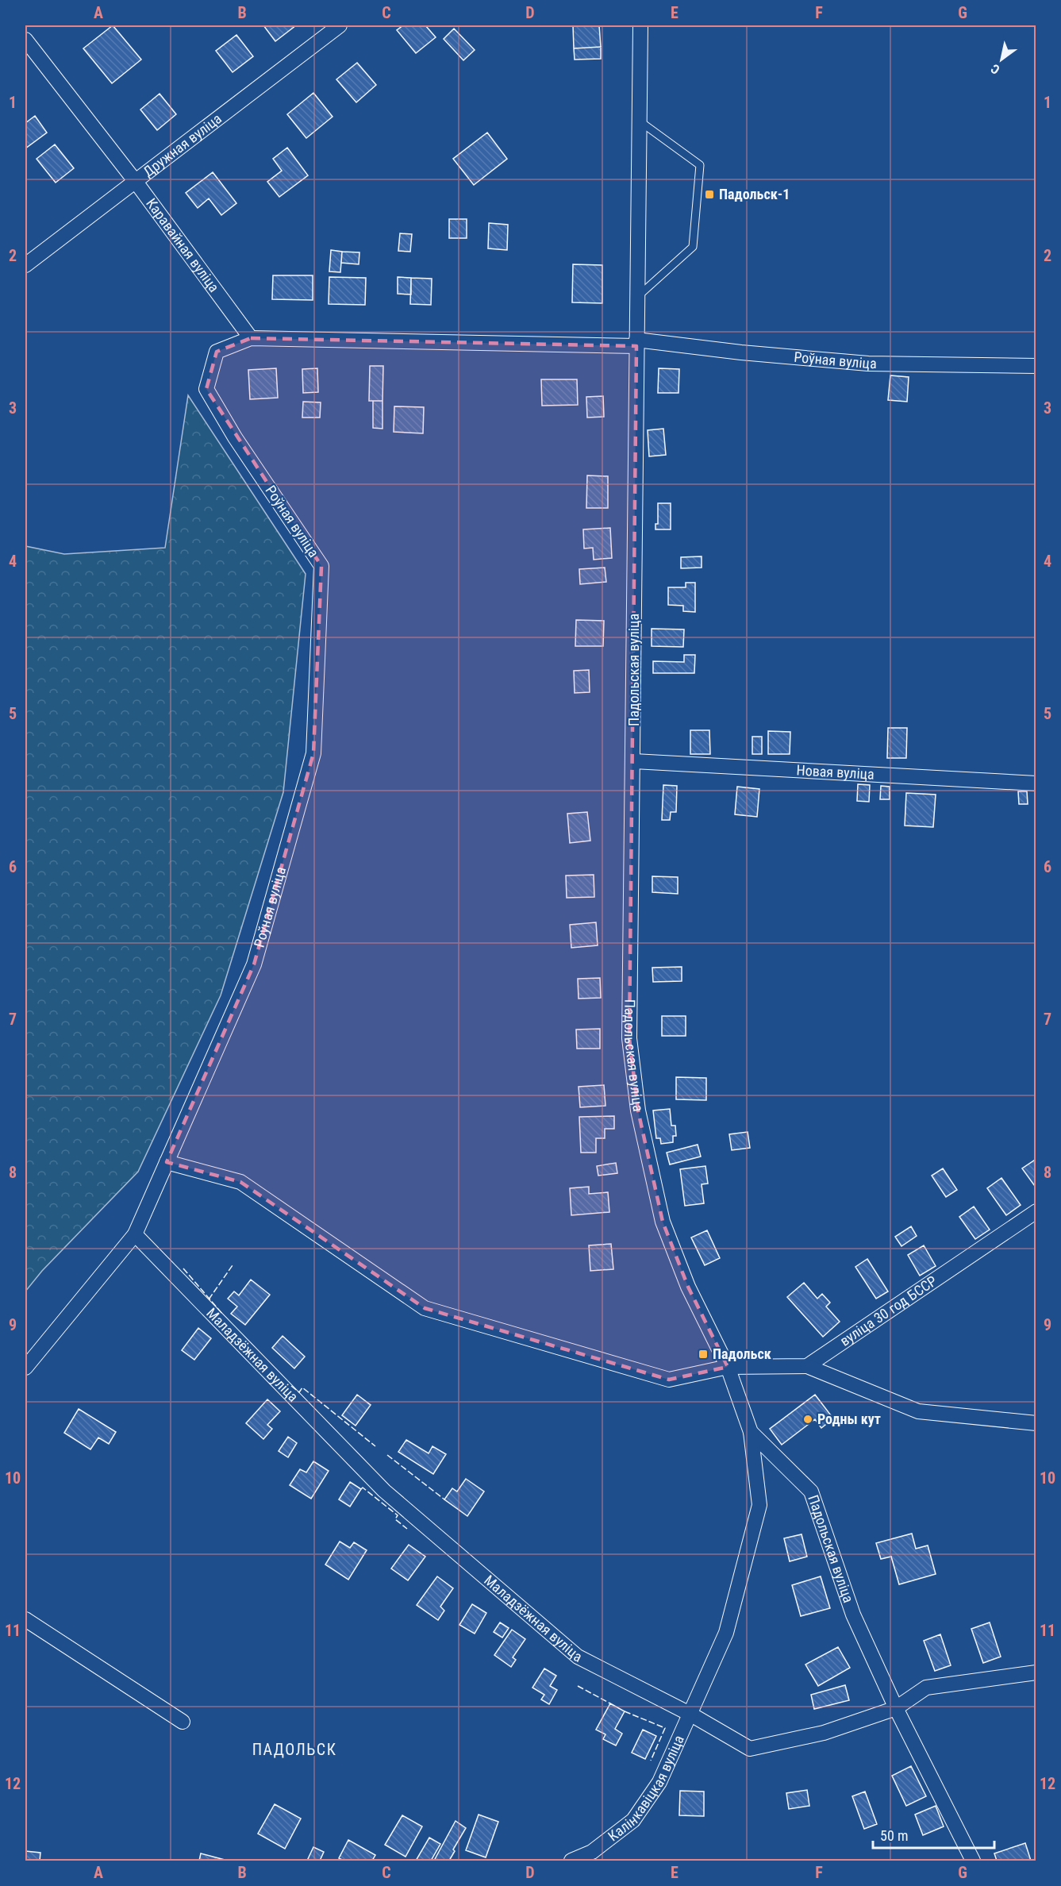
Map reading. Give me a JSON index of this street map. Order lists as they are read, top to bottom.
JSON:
{
  "streets": {
    "street": [
      "Дружная вуліца",
      "Каравайная вуліца",
      "Роўная вуліца",
      "Падольская вуліца",
      "Новая вуліца",
      "вуліца 30 год БССР",
      "Маладзёжная вуліца",
      "Калінкавіцкая вуліца"
    ]
  },
  "crossings": [
    ["Дружная вуліца", "Каравайная вуліца"],
    ["Каравайная вуліца", "Роўная вуліца"],
    ["Роўная вуліца", "Падольская вуліца"],
    ["Падольская вуліца", "Новая вуліца"],
    ["Падольская вуліца", "Маладзёжная вуліца"],
    ["Падольская вуліца", "Калінкавіцкая вуліца"],
    ["Маладзёжная вуліца", "Калінкавіцкая вуліца"]
  ],
  "districts": ["ПАДОЛЬСК"],
  "places": {
    "transit": ["Падольск-1", "Падольск"],
    "other": ["Родны кут"]
  },
  "scale_bar": "50 m",
  "north": "bottom left",
  "grid": {
    "columns": [
      "A",
      "B",
      "C",
      "D",
      "E",
      "F",
      "G"
    ],
    "rows": [
      "1",
      "2",
      "3",
      "4",
      "5",
      "6",
      "7",
      "8",
      "9",
      "10",
      "11",
      "12"
    ]
  }
}
